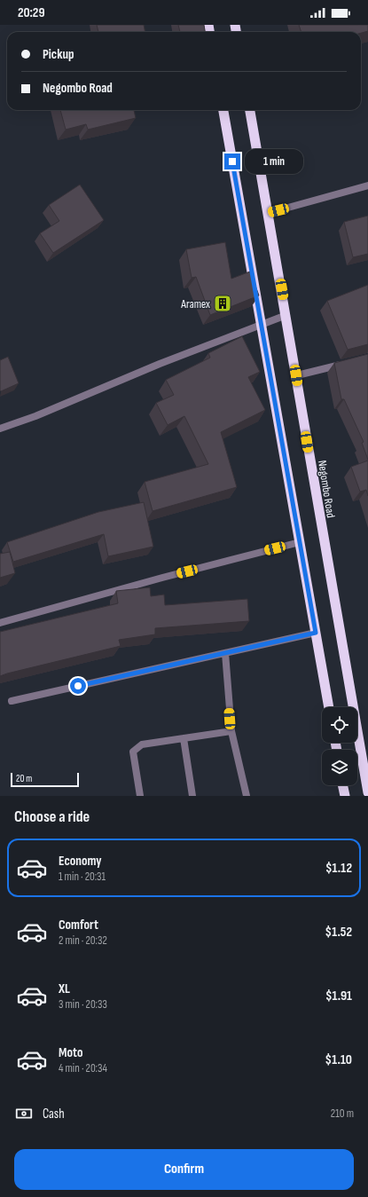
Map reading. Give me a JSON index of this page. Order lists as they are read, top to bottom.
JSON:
{
  "streets": {
    "highway": ["Negombo Road"]
  },
  "places": {
    "building": ["Aramex"]
  },
  "scale_bar": "20 m",
  "page": {
    "status": "20:29",
    "banner": ["Pickup", "Negombo Road"],
    "bubble": "1 min",
    "scale": "20 m",
    "heading": "Choose a ride",
    "list": [
      {
        "name": "Economy",
        "note": "1 min · 20:31",
        "value": "$1.12"
      },
      {
        "name": "Comfort",
        "note": "2 min · 20:32",
        "value": "$1.52"
      },
      {
        "name": "XL",
        "note": "3 min · 20:33",
        "value": "$1.91"
      },
      {
        "name": "Moto",
        "note": "4 min · 20:34",
        "value": "$1.10"
      }
    ],
    "pay": ["Cash", "210 m"],
    "buttons": "Confirm"
  }
}
